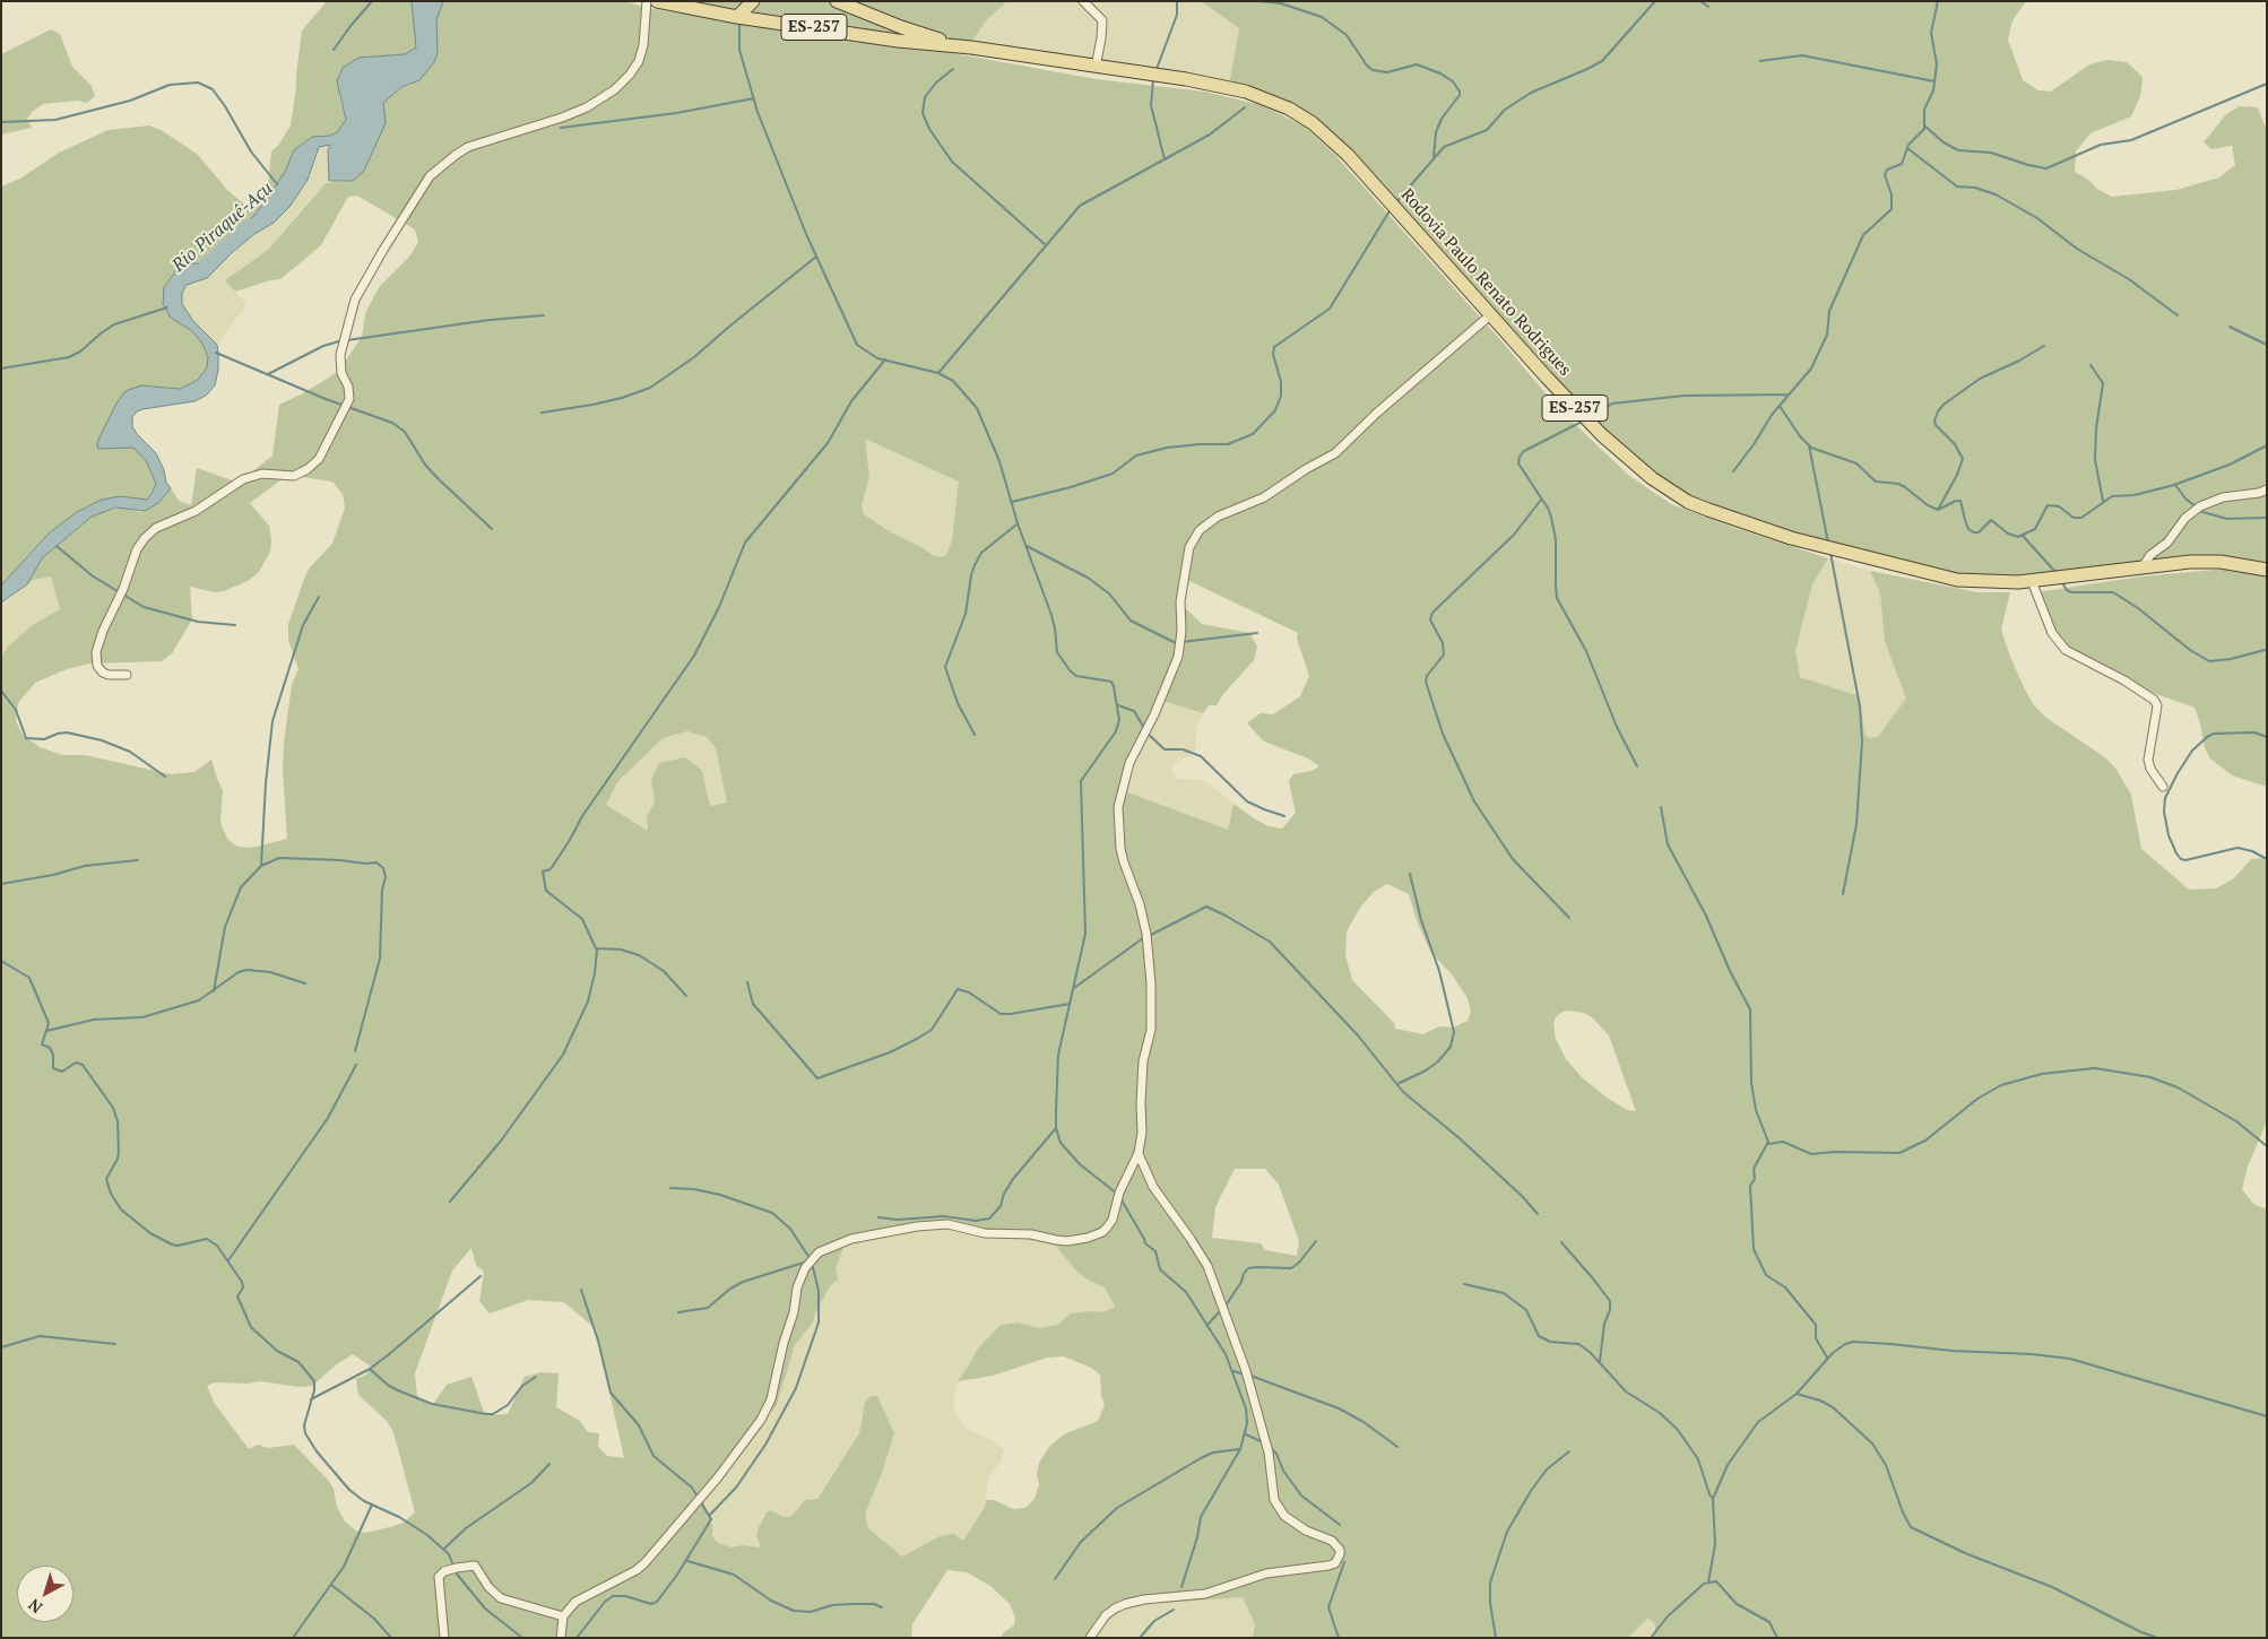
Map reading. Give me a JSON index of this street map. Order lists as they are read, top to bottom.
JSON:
{
  "streets": {
    "main road": ["ES-257", "Rodovia Paulo Renato Rodrigues"]
  },
  "water": ["Rio Piraquê-Açu"],
  "north": "bottom left"
}
